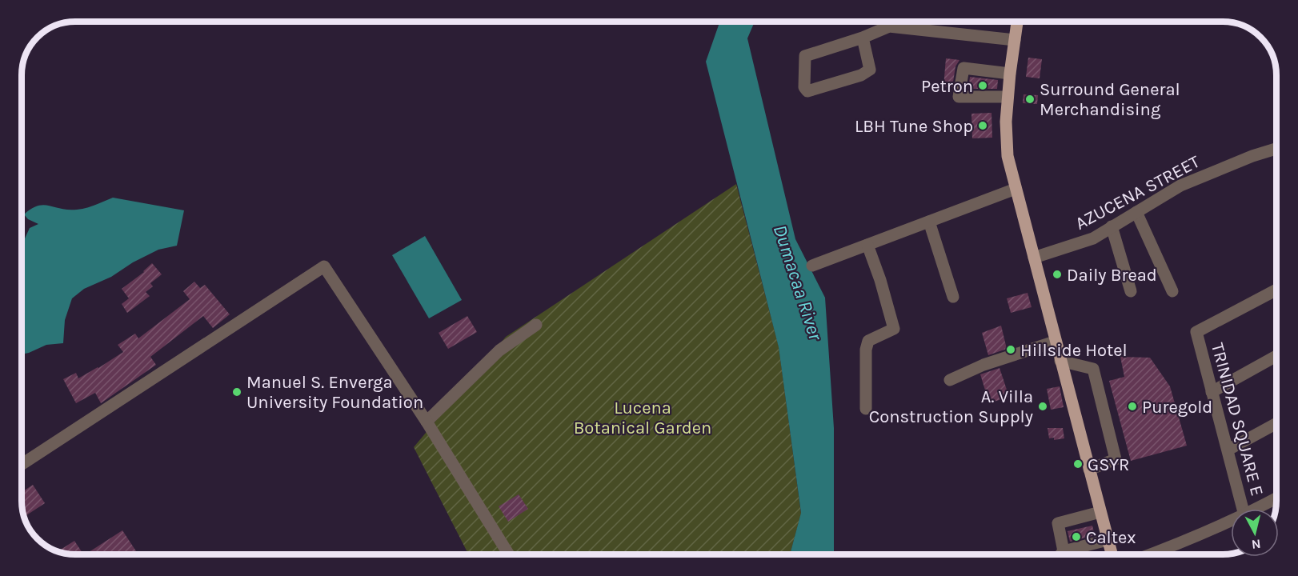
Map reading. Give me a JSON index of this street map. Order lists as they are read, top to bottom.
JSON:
{
  "streets": {
    "street": ["AZUCENA STREET", "TRINIDAD SQUARE E"]
  },
  "water": ["Dumacaa River"],
  "parks": ["Lucena Botanical Garden"],
  "places": [
    "Petron",
    "Surround General Merchandising",
    "LBH Tune Shop",
    "Daily Bread",
    "Hillside Hotel",
    "Manuel S. Enverga University Foundation",
    "A. Villa Construction Supply",
    "Puregold",
    "GSYR",
    "Caltex"
  ],
  "north": "bottom"
}
